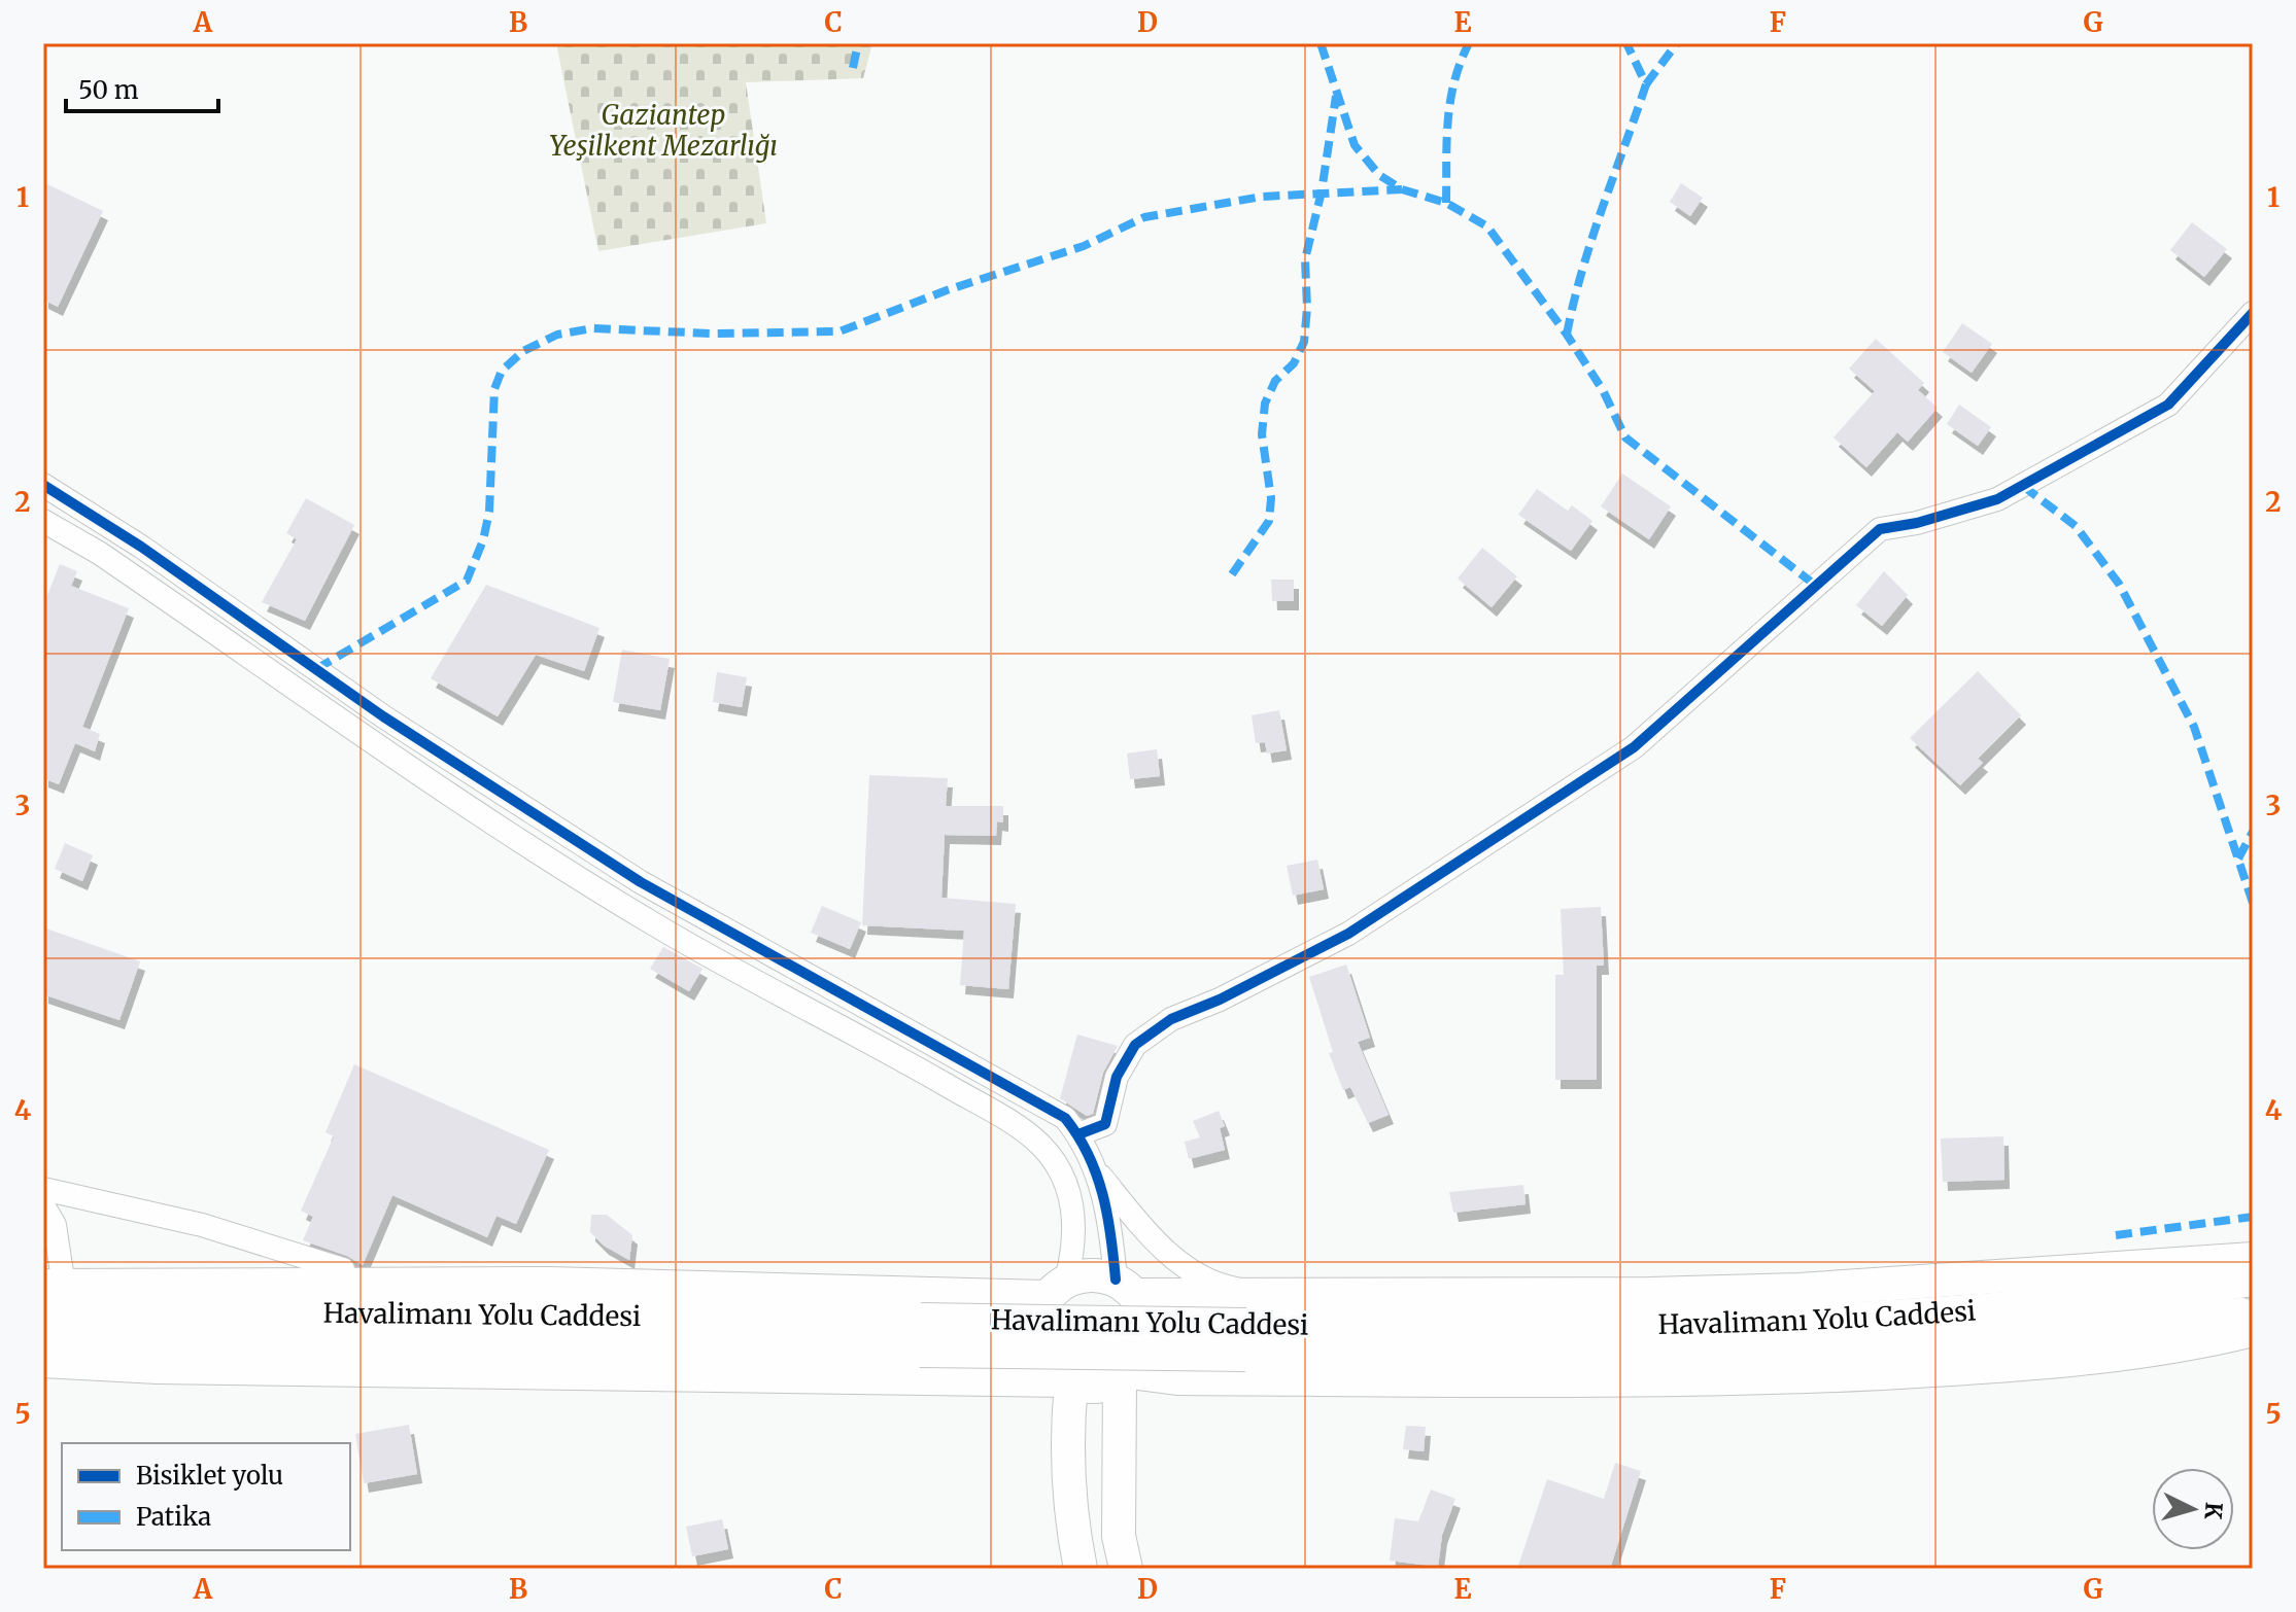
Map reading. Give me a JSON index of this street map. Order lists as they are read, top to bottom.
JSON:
{
  "streets": {
    "highway": ["Havalimanı Yolu Caddesi"]
  },
  "parks": ["Gaziantep Yeşilkent Mezarlığı"],
  "legend": ["Bisiklet yolu", "Patika"],
  "scale_bar": "50 m",
  "north": "right",
  "grid": {
    "columns": [
      "A",
      "B",
      "C",
      "D",
      "E",
      "F",
      "G"
    ],
    "rows": [
      "1",
      "2",
      "3",
      "4",
      "5"
    ]
  }
}
